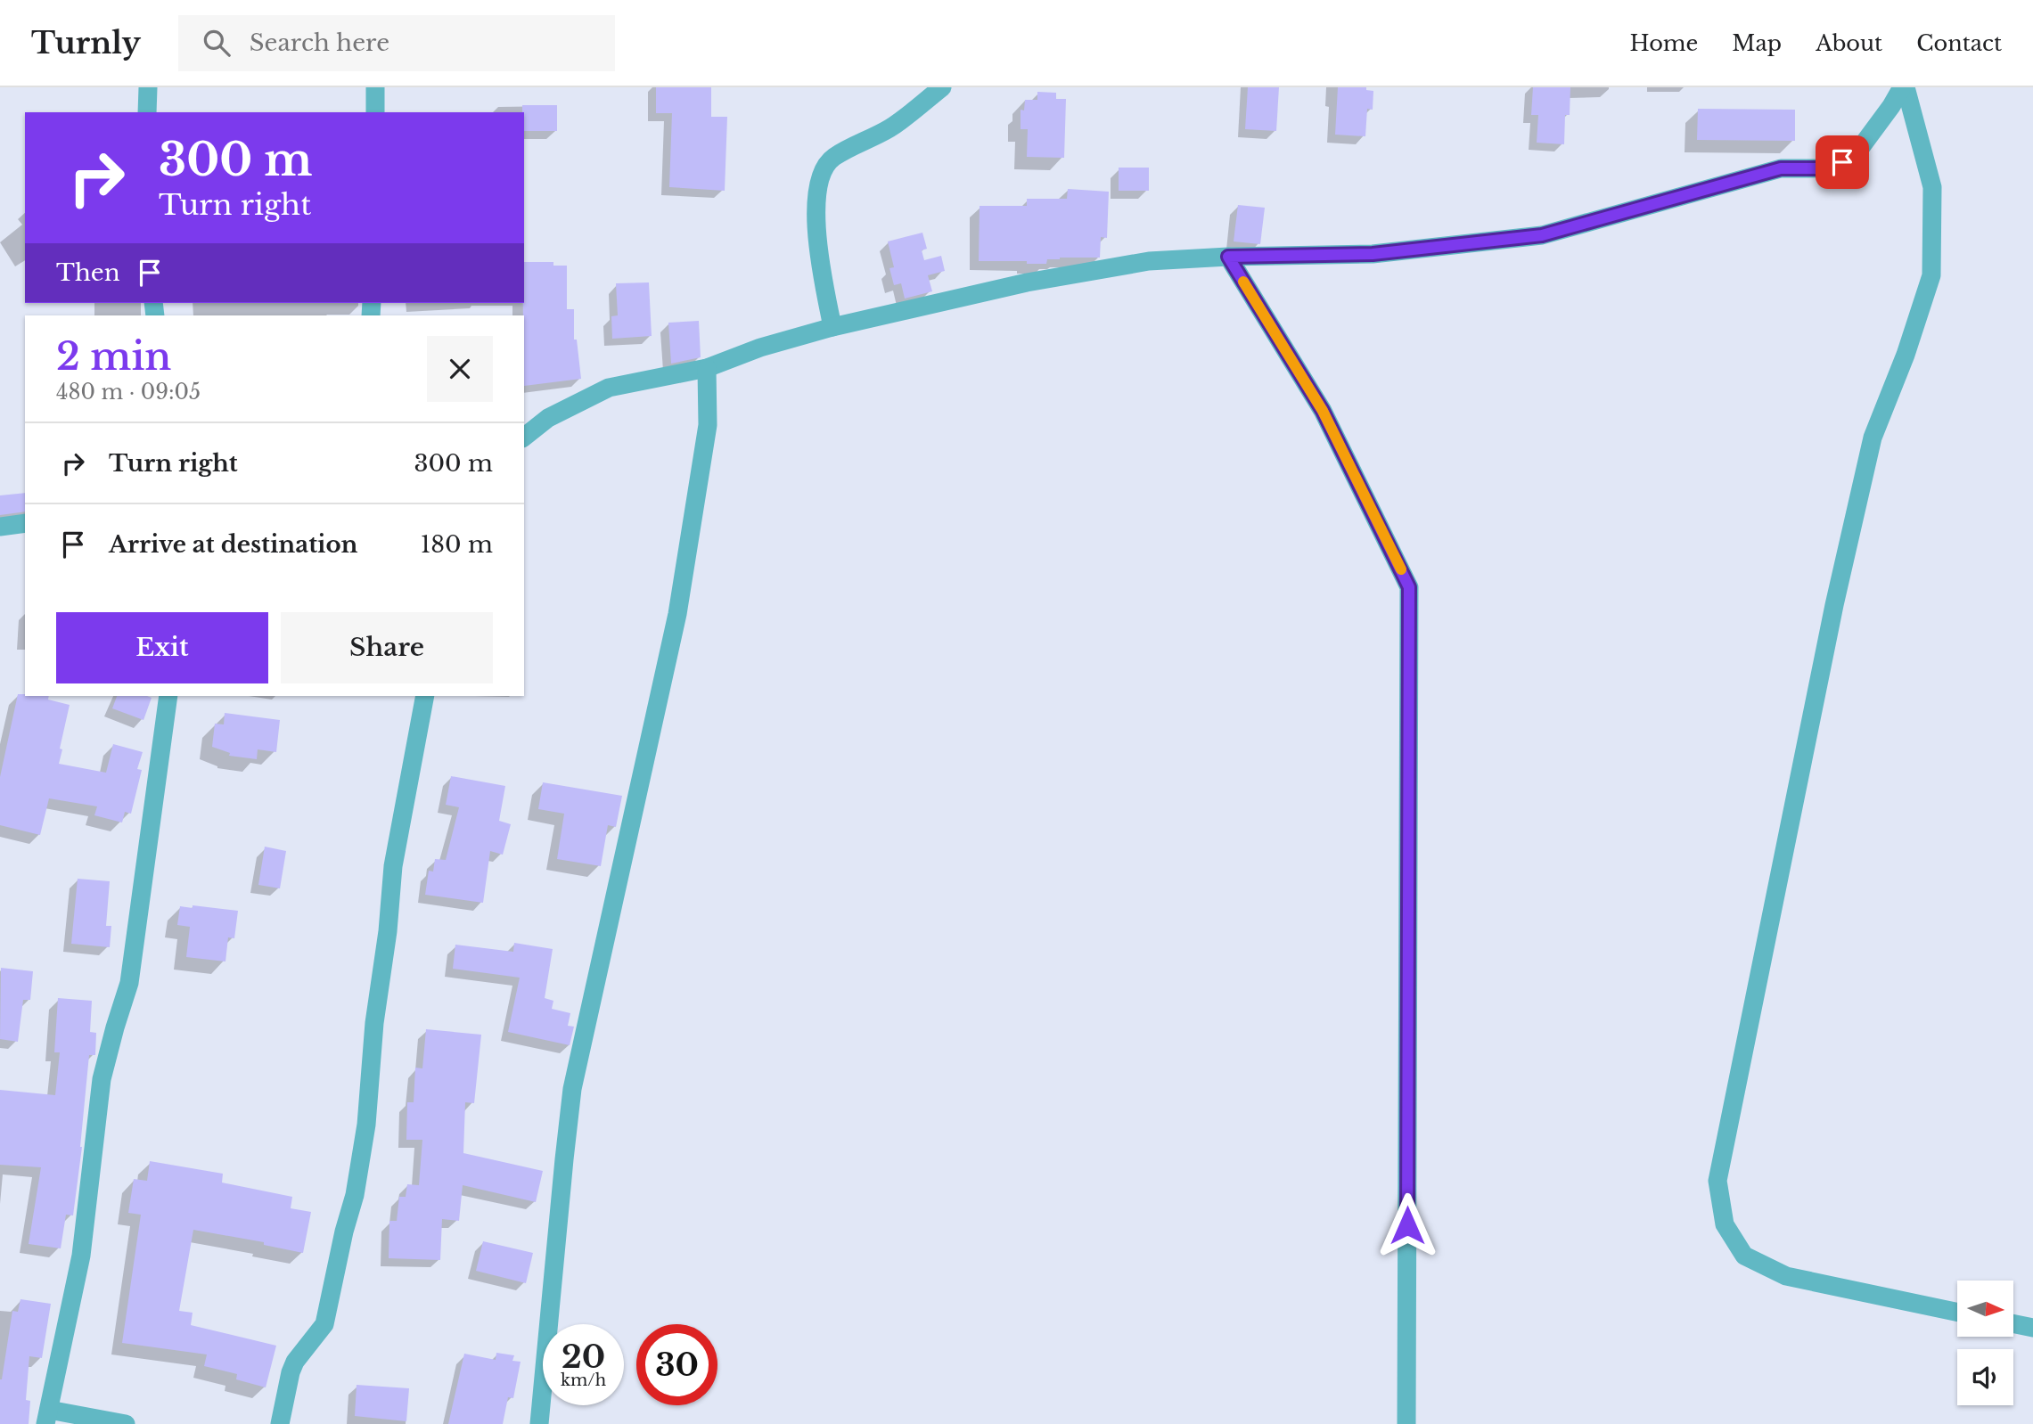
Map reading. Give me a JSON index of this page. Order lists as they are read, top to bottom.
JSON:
{
  "north": "right",
  "page": {
    "header": "Turnly",
    "search": "Search here",
    "nav": [
      "Home",
      "Map",
      "About",
      "Contact"
    ],
    "turn": ["300 m", "Turn right"],
    "then": "Then",
    "heading": ["2 min", "480 m · 09:05"],
    "list": [
      {
        "name": "Turn right",
        "value": "300 m"
      },
      {
        "name": "Arrive at destination",
        "value": "180 m"
      }
    ],
    "buttons": ["Exit", "Share"],
    "speed": "20 km/h",
    "limit": "30"
  }
}
